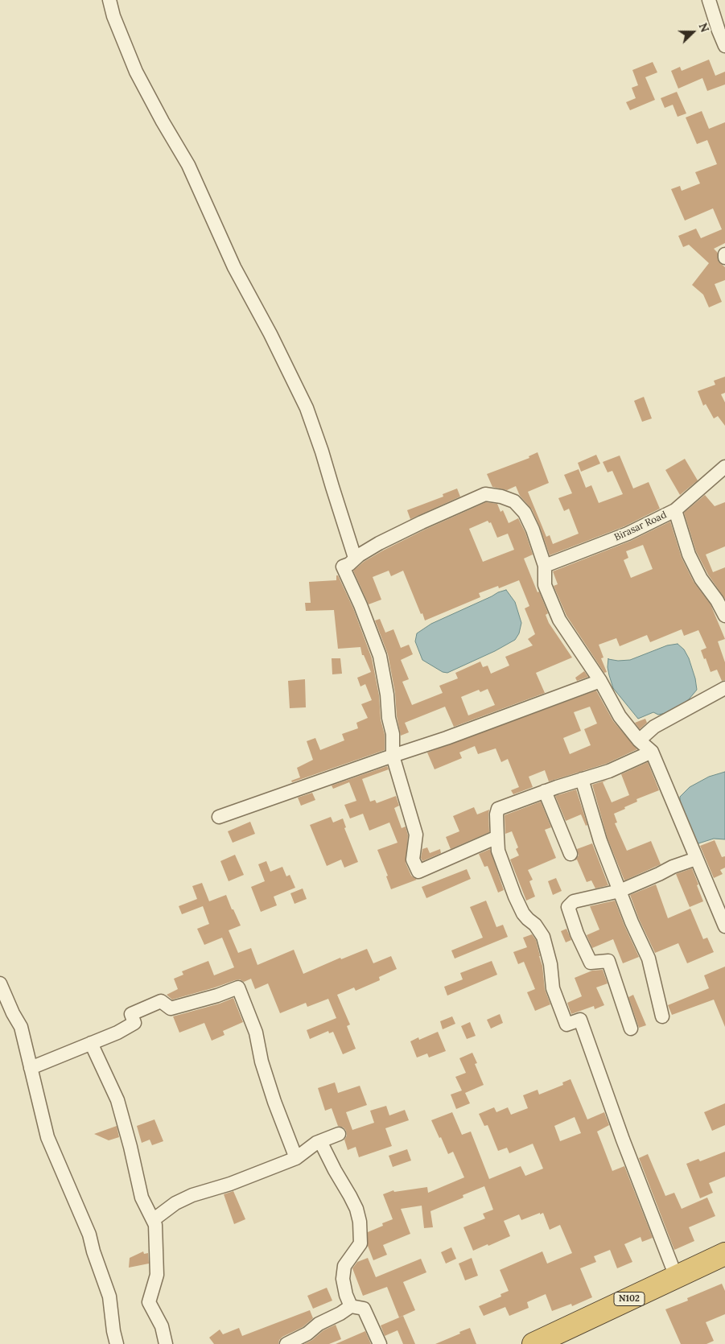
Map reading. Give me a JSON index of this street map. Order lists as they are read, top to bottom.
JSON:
{
  "streets": {
    "highway": ["N102"],
    "street": ["Birasar Road"]
  },
  "north": "right"
}
